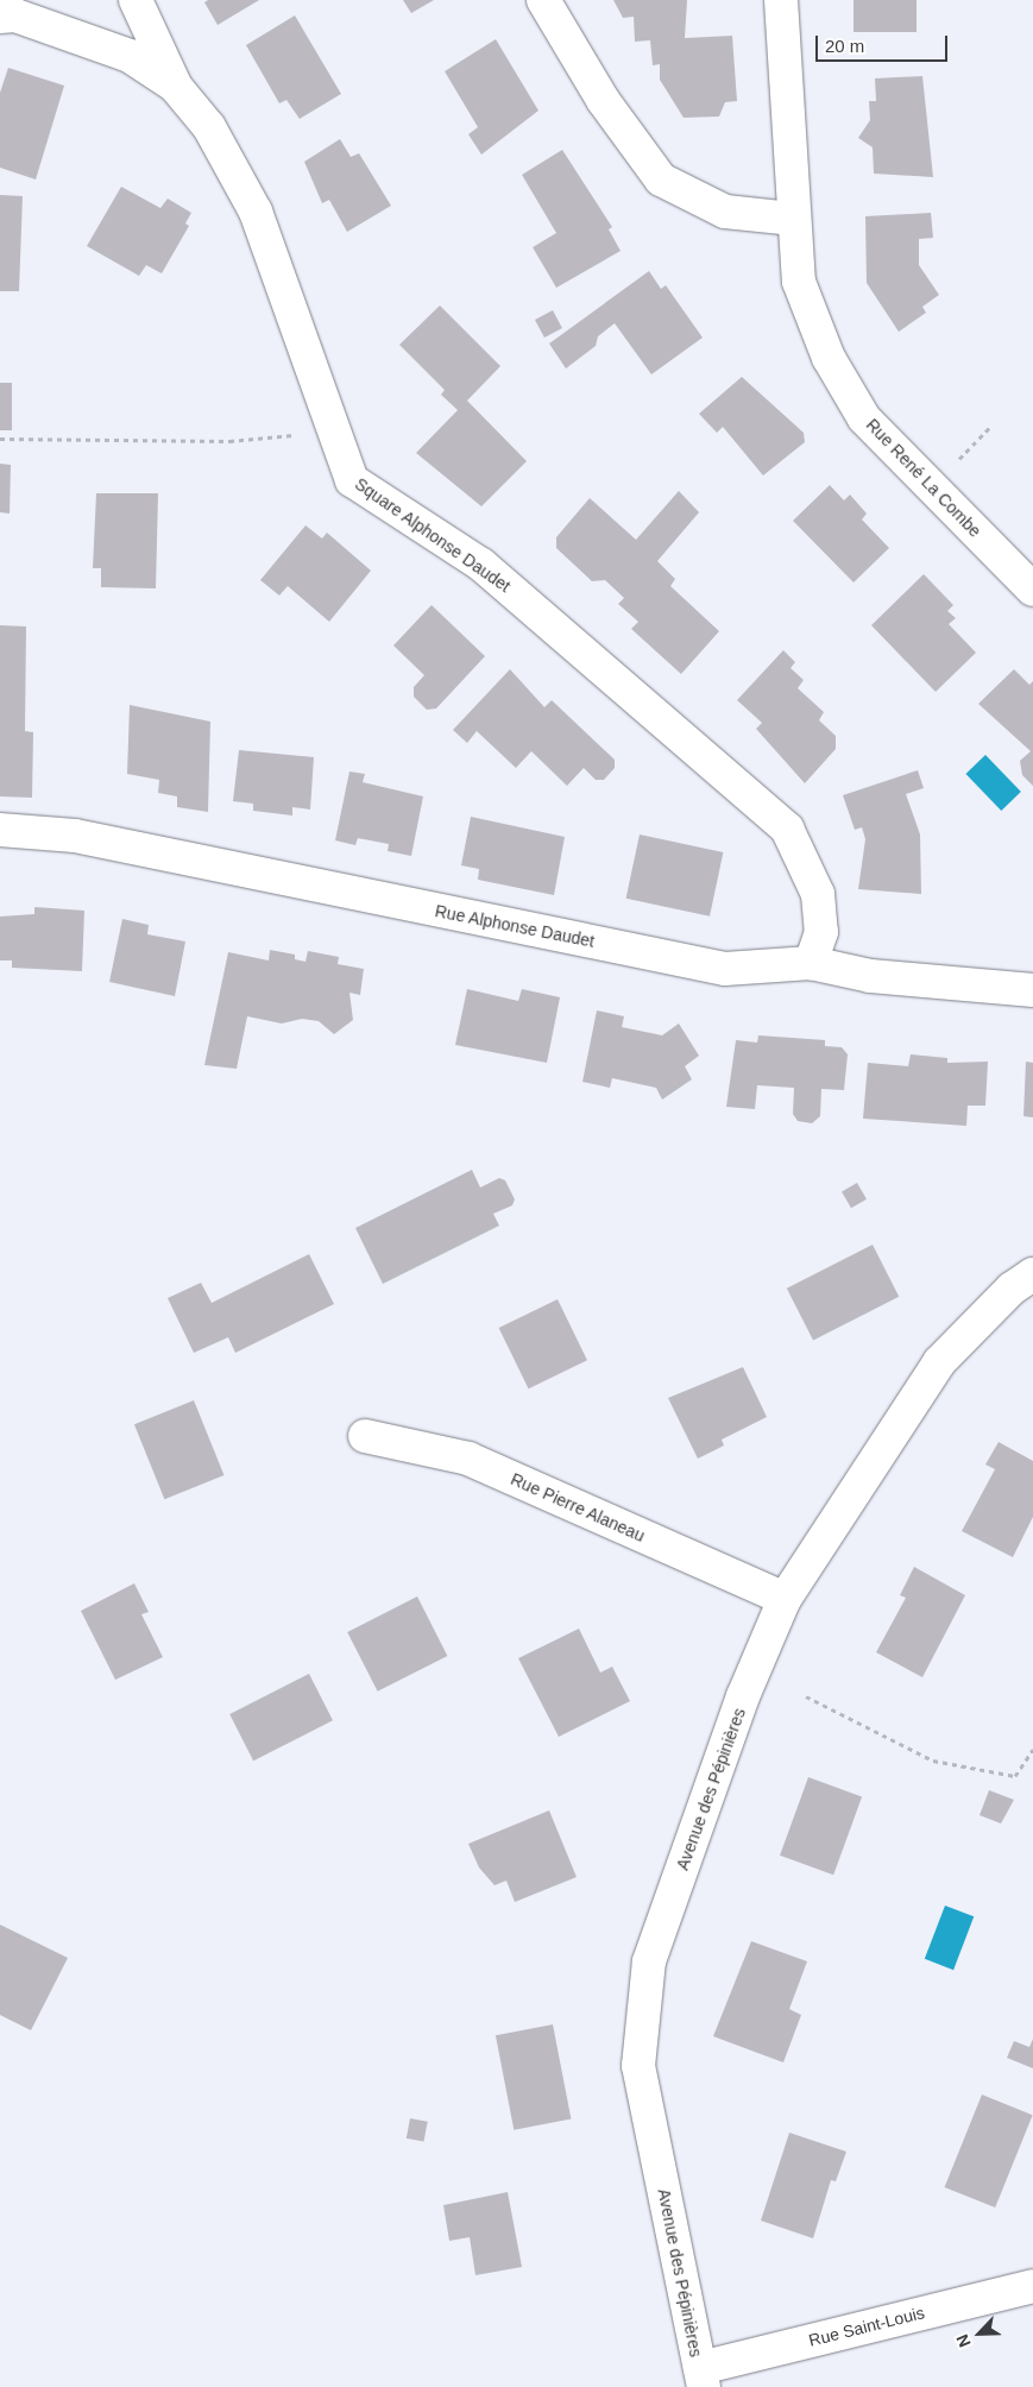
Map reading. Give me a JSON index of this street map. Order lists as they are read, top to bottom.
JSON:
{
  "streets": {
    "street": [
      "Rue René La Combe",
      "Square Alphonse Daudet",
      "Rue Alphonse Daudet",
      "Rue Pierre Alaneau",
      "Avenue des Pépinières",
      "Rue Saint-Louis"
    ]
  },
  "crossings": [
    ["Square Alphonse Daudet", "Rue Alphonse Daudet"],
    ["Rue Pierre Alaneau", "Avenue des Pépinières"],
    ["Avenue des Pépinières", "Rue Saint-Louis"]
  ],
  "scale_bar": "20 m",
  "north": "bottom left"
}
